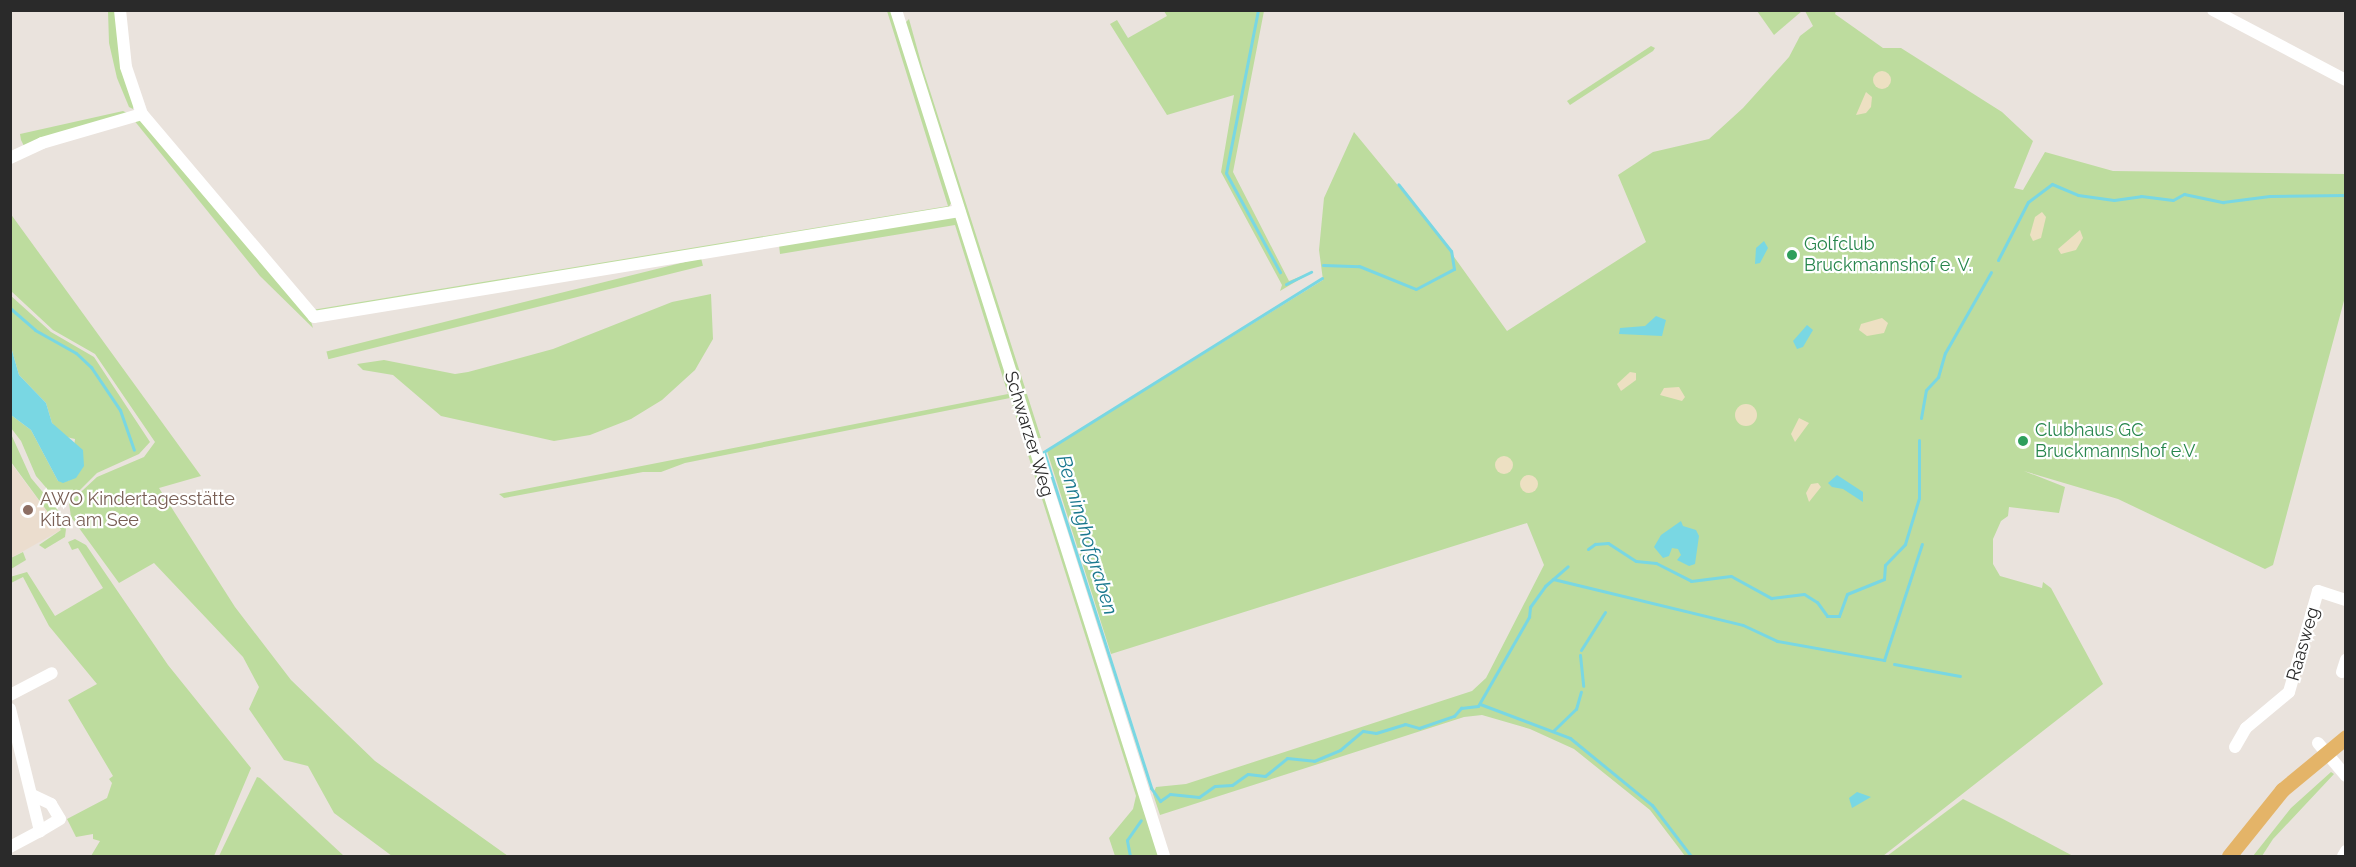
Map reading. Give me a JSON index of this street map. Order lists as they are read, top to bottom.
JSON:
{
  "streets": {
    "street": ["Schwarzer Weg", "Raasweg"]
  },
  "water": ["Benninghofgraben"],
  "places": ["Golfclub Bruckmannshof e. V.", "Clubhaus GC Bruckmannshof e.V.", "AWO Kindertagesstätte Kita am See"]
}
